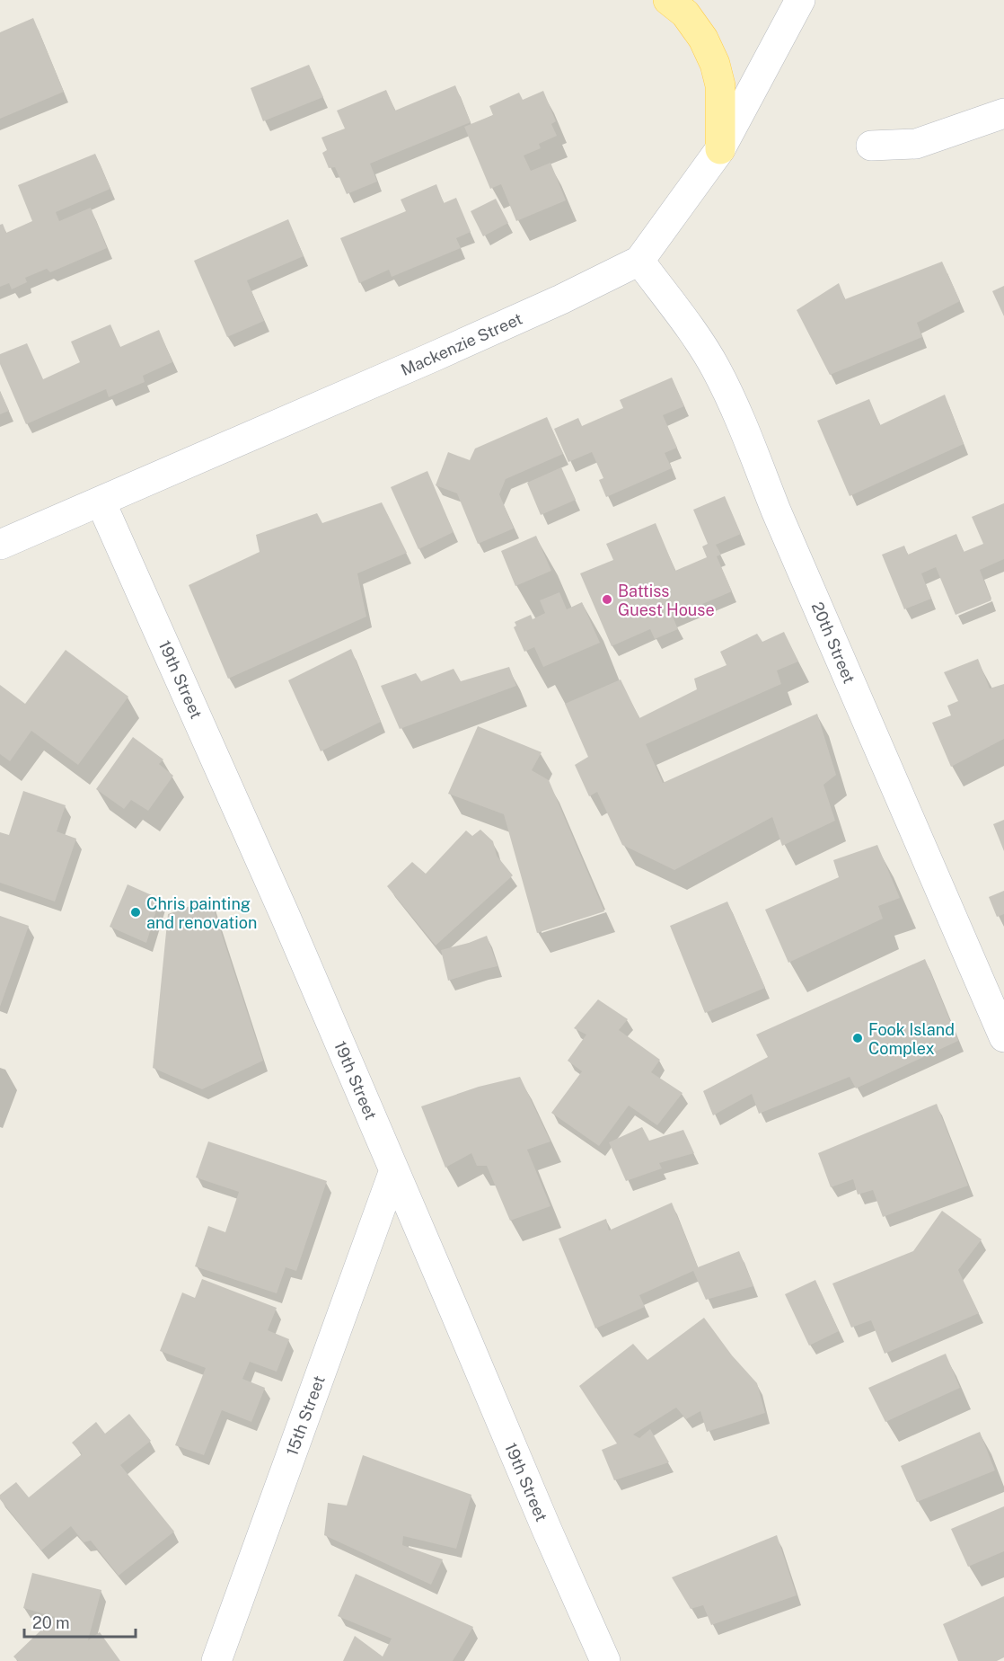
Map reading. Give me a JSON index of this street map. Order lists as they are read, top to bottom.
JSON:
{
  "streets": {
    "street": [
      "Mackenzie Street",
      "20th Street",
      "19th Street",
      "15th Street"
    ]
  },
  "crossings": [
    ["Mackenzie Street", "20th Street"],
    ["Mackenzie Street", "19th Street"],
    ["19th Street", "15th Street"]
  ],
  "places": ["Battiss Guest House", "Chris painting and renovation", "Fook Island Complex"],
  "scale_bar": "20 m"
}
